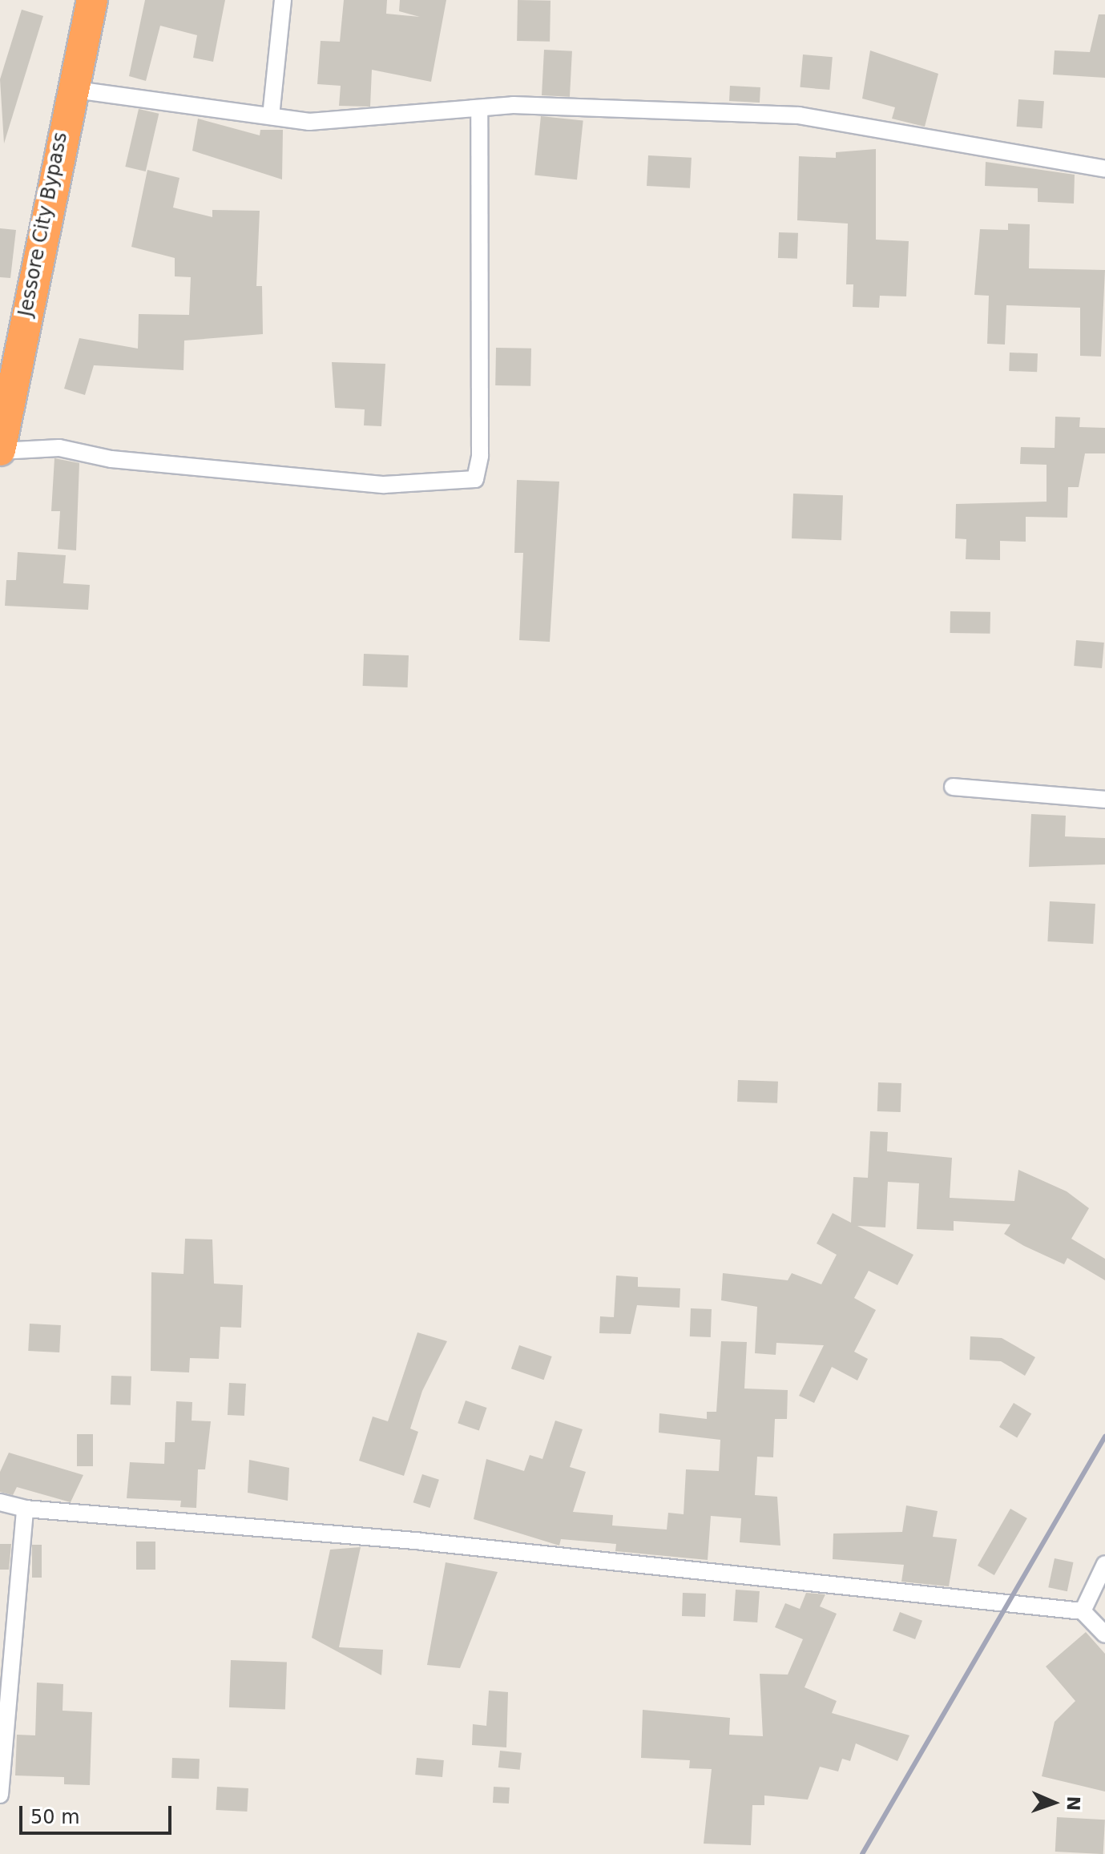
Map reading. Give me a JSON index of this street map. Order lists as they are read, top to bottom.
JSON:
{
  "streets": {
    "highway": ["Jessore City Bypass"]
  },
  "scale_bar": "50 m",
  "north": "right"
}
